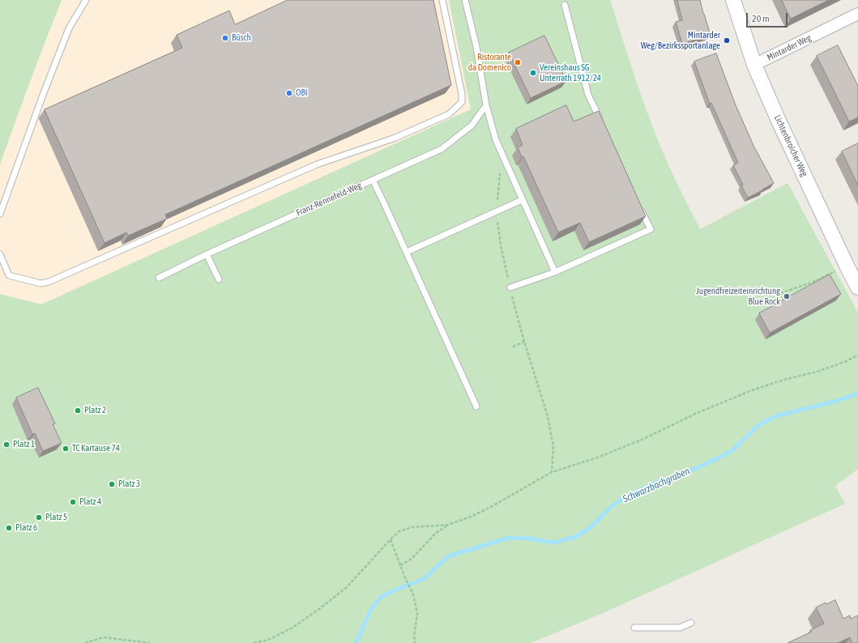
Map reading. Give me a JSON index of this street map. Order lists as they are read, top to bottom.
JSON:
{
  "streets": {
    "street": ["Mintarder Weg", "Lichtenbroicher Weg"],
    "lane": ["Franz-Rennefeld-Weg"]
  },
  "crossings": [
    ["Mintarder Weg", "Lichtenbroicher Weg"]
  ],
  "water": ["Schwarzbachgraben"],
  "places": [
    "Büsch",
    "Mintarder Weg/Bezirkssportanlage",
    "Ristorante da Domenico",
    "Vereinshaus SG Unterrath 1912/24",
    "OBI",
    "Jugendfreizeiteinrichtung Blue Rock",
    "Platz 2",
    "Platz 1",
    "TC Kartause 74",
    "Platz 3",
    "Platz 4",
    "Platz 5",
    "Platz 6"
  ],
  "scale_bar": "20 m"
}
